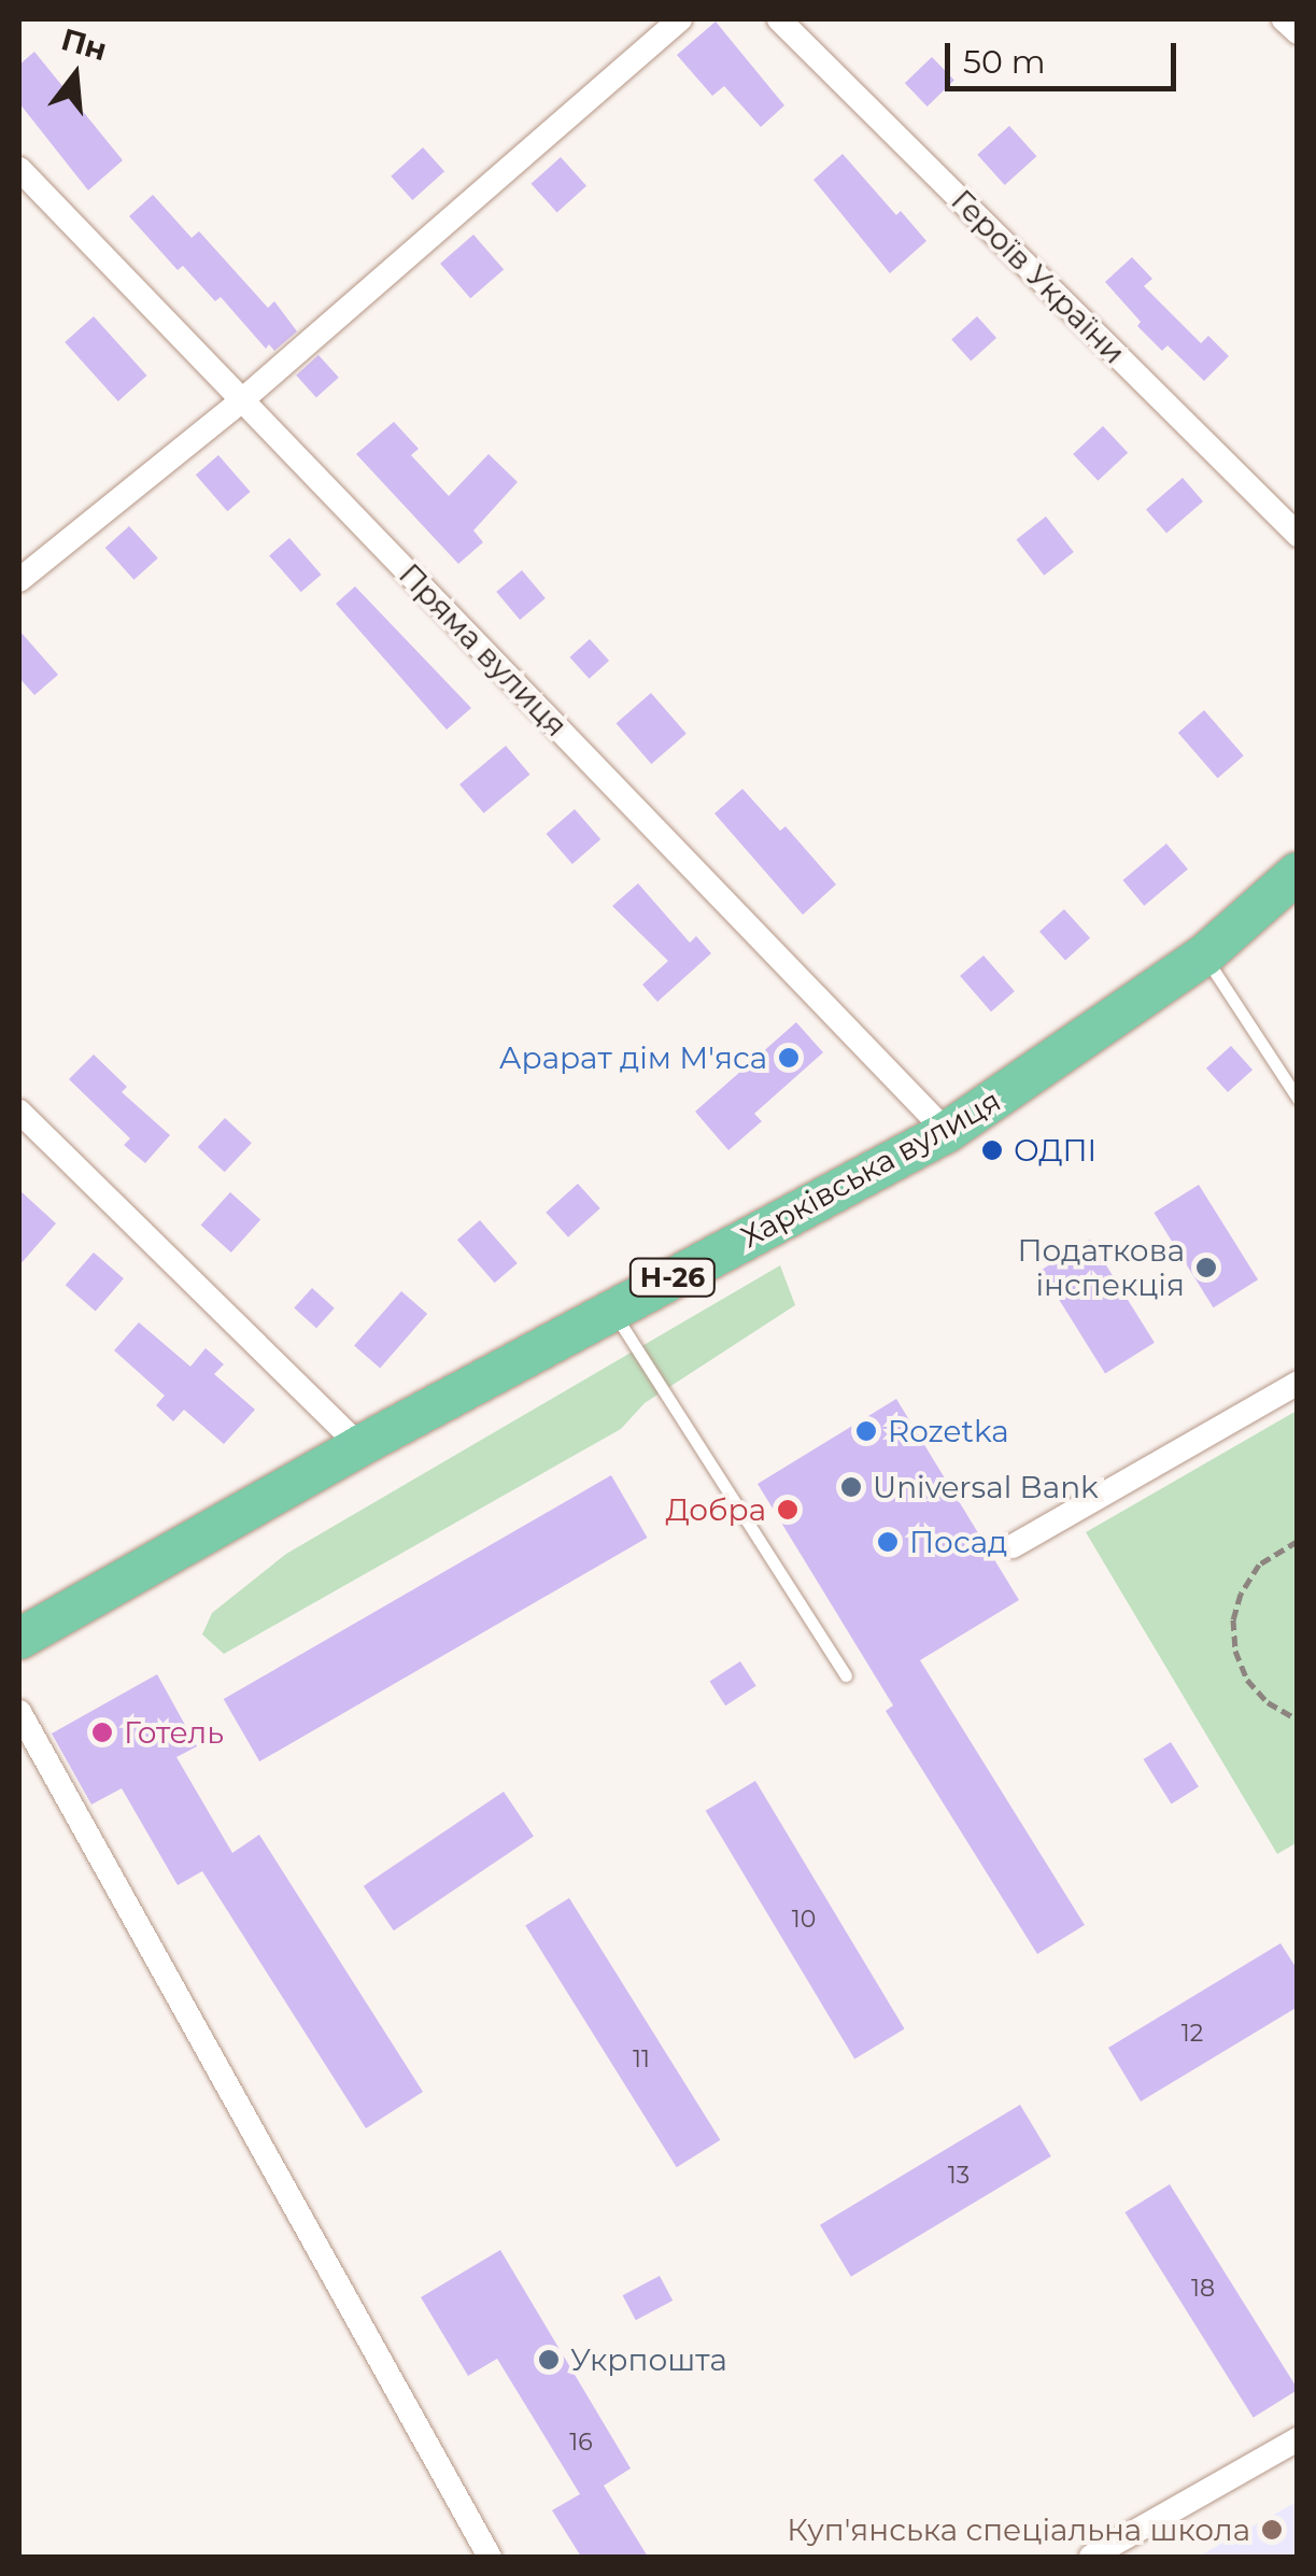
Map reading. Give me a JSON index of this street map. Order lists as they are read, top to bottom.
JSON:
{
  "streets": {
    "main road": ["Харківська вулиця", "Н-26"],
    "street": ["Героїв України", "Пряма вулиця"]
  },
  "crossings": [
    ["Пряма вулиця", "Харківська вулиця"]
  ],
  "places": [
    "Арарат дім М'яса",
    "ОДПІ",
    "Податкова інспекція",
    "Rozetka",
    "Universal Bank",
    "Добра",
    "Посад",
    "Готель",
    "Укрпошта",
    "Куп'янська спеціальна школа"
  ],
  "house_numbers": [
    "10",
    "12",
    "11",
    "13",
    "18",
    "16"
  ],
  "scale_bar": "50 m",
  "north": "top"
}
